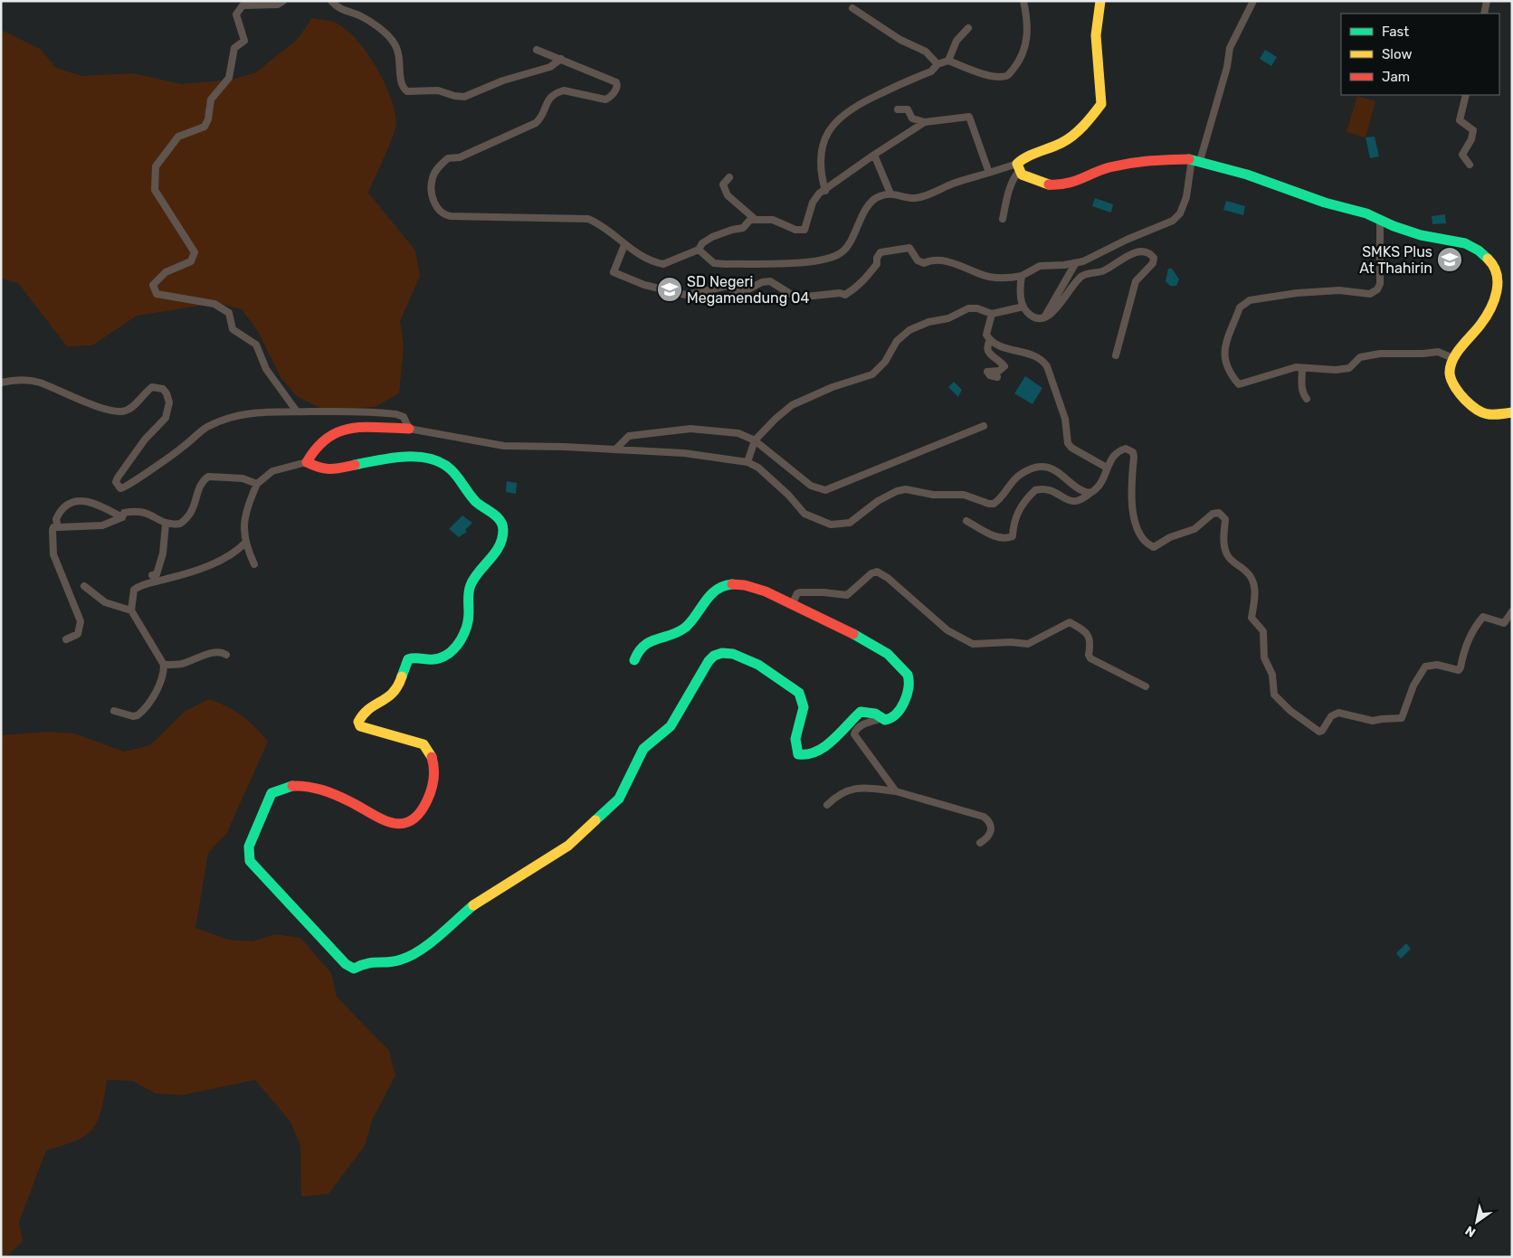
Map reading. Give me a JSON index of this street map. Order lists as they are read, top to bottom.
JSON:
{
  "places": {
    "school or university": ["SMKS Plus At Thahirin", "SD Negeri Megamendung 04"]
  },
  "legend": ["Fast", "Slow", "Jam"],
  "north": "bottom left"
}
